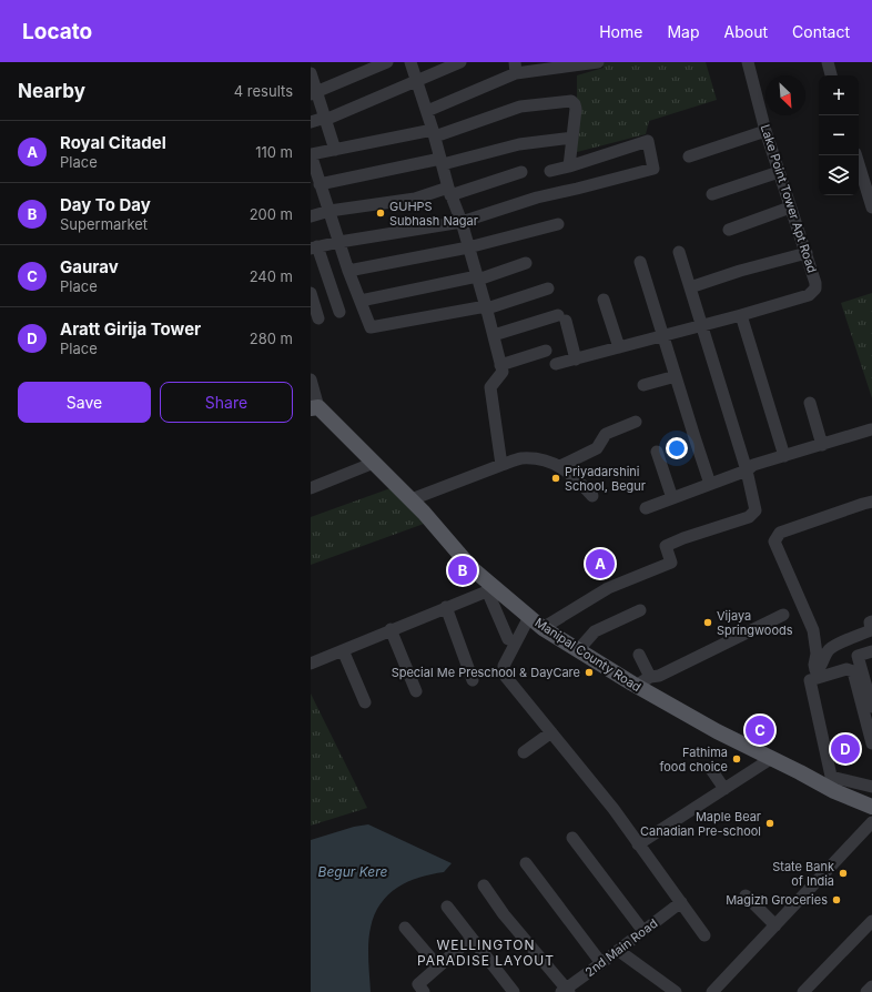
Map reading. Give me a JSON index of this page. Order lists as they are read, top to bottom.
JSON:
{
  "streets": {
    "main road": ["Manipal County Road"],
    "street": ["Lake Point Tower Apt Road", "2nd Main Road"]
  },
  "districts": ["WELLINGTON PARADISE LAYOUT"],
  "water": ["Begur Kere"],
  "places": [
    "GUHPS Subhash Nagar",
    "Priyadarshini School, Begur",
    "Vijaya Springwoods",
    "Special Me Preschool & DayCare",
    "Fathima food choice",
    "Maple Bear Canadian Pre-school",
    "State Bank of India",
    "Magizh Groceries"
  ],
  "north": "bottom right",
  "page": {
    "header": "Locato",
    "nav": [
      "Home",
      "Map",
      "About",
      "Contact"
    ],
    "heading": ["Nearby", "4 results"],
    "map_buttons": ["+", "−"],
    "list": [
      {
        "mark": "A",
        "name": "Royal Citadel",
        "note": "Place",
        "value": "110 m"
      },
      {
        "mark": "B",
        "name": "Day To Day",
        "note": "Supermarket",
        "value": "200 m"
      },
      {
        "mark": "C",
        "name": "Gaurav",
        "note": "Place",
        "value": "240 m"
      },
      {
        "mark": "D",
        "name": "Aratt Girija Tower",
        "note": "Place",
        "value": "280 m"
      }
    ],
    "buttons": ["Save", "Share"],
    "pins": [
      "A",
      "B",
      "C",
      "D"
    ]
  }
}
